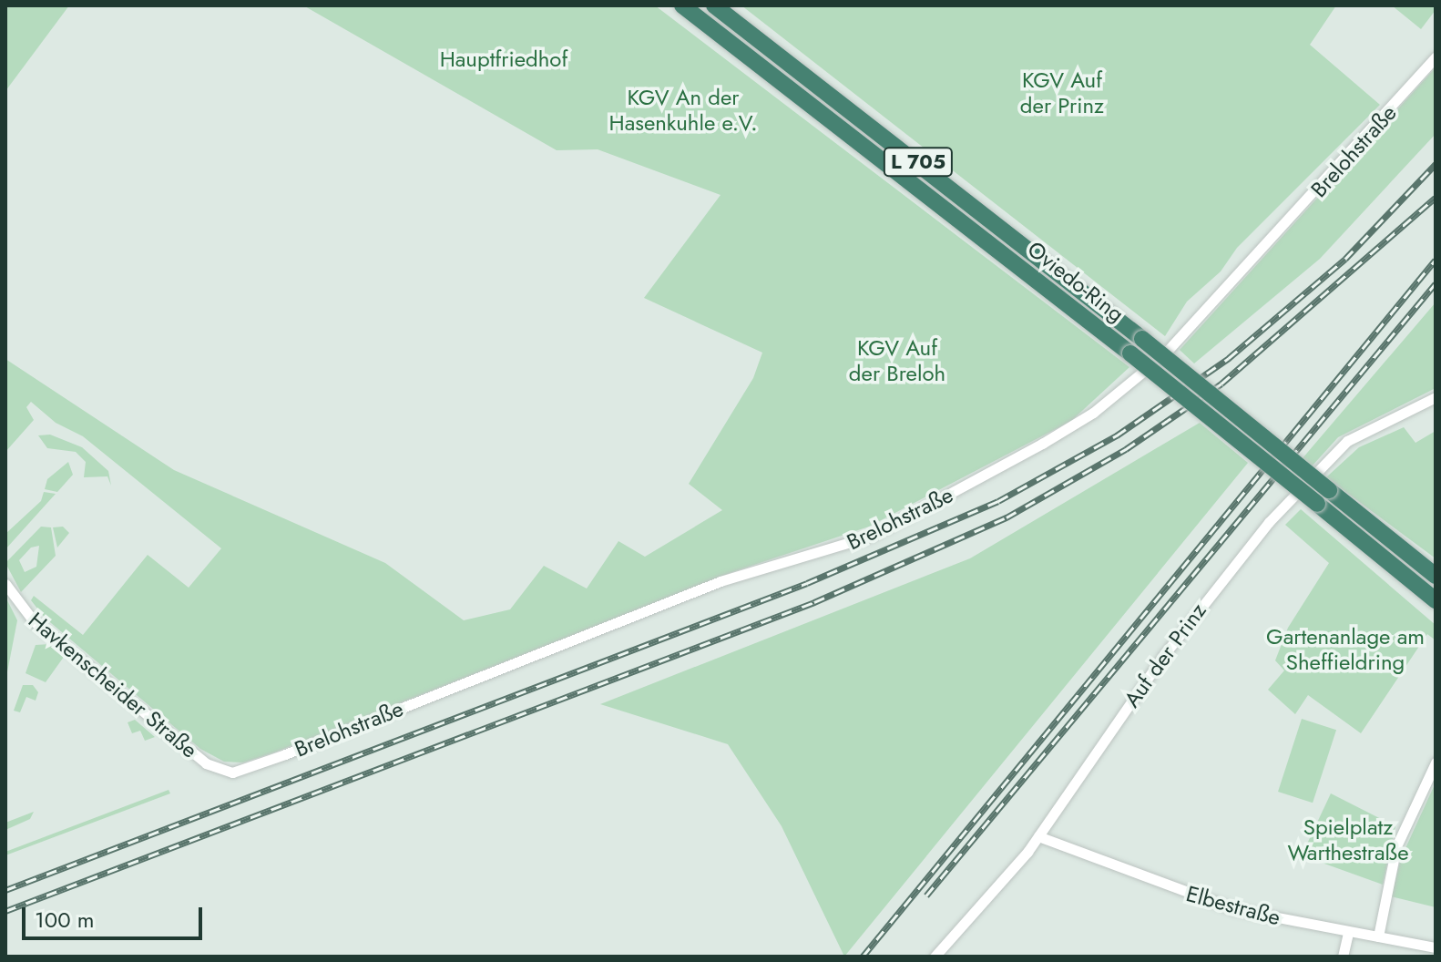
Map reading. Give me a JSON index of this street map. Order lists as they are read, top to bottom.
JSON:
{
  "streets": {
    "highway": ["L 705", "Oviedo-Ring"],
    "street": [
      "Brelohstraße",
      "Auf der Prinz",
      "Havkenscheider Straße",
      "Elbestraße"
    ]
  },
  "crossings": [
    ["Brelohstraße", "Havkenscheider Straße"],
    ["Auf der Prinz", "Elbestraße"]
  ],
  "parks": [
    "Hauptfriedhof",
    "KGV Auf der Prinz",
    "KGV An der Hasenkuhle e.V.",
    "KGV Auf der Breloh",
    "Gartenanlage am Sheffieldring",
    "Spielplatz Warthestraße"
  ],
  "scale_bar": "100 m"
}
